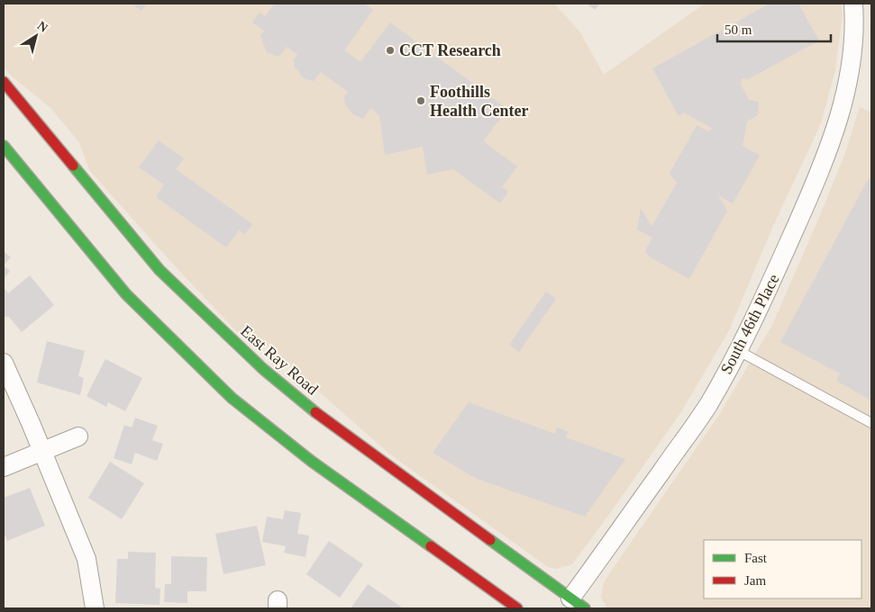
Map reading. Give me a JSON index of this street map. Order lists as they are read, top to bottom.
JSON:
{
  "streets": {
    "main road": ["East Ray Road"],
    "street": ["South 46th Place"]
  },
  "crossings": [
    ["South 46th Place", "East Ray Road"]
  ],
  "places": ["CCT Research", "Foothills Health Center"],
  "legend": ["Fast", "Jam"],
  "scale_bar": "50 m",
  "north": "top right"
}
